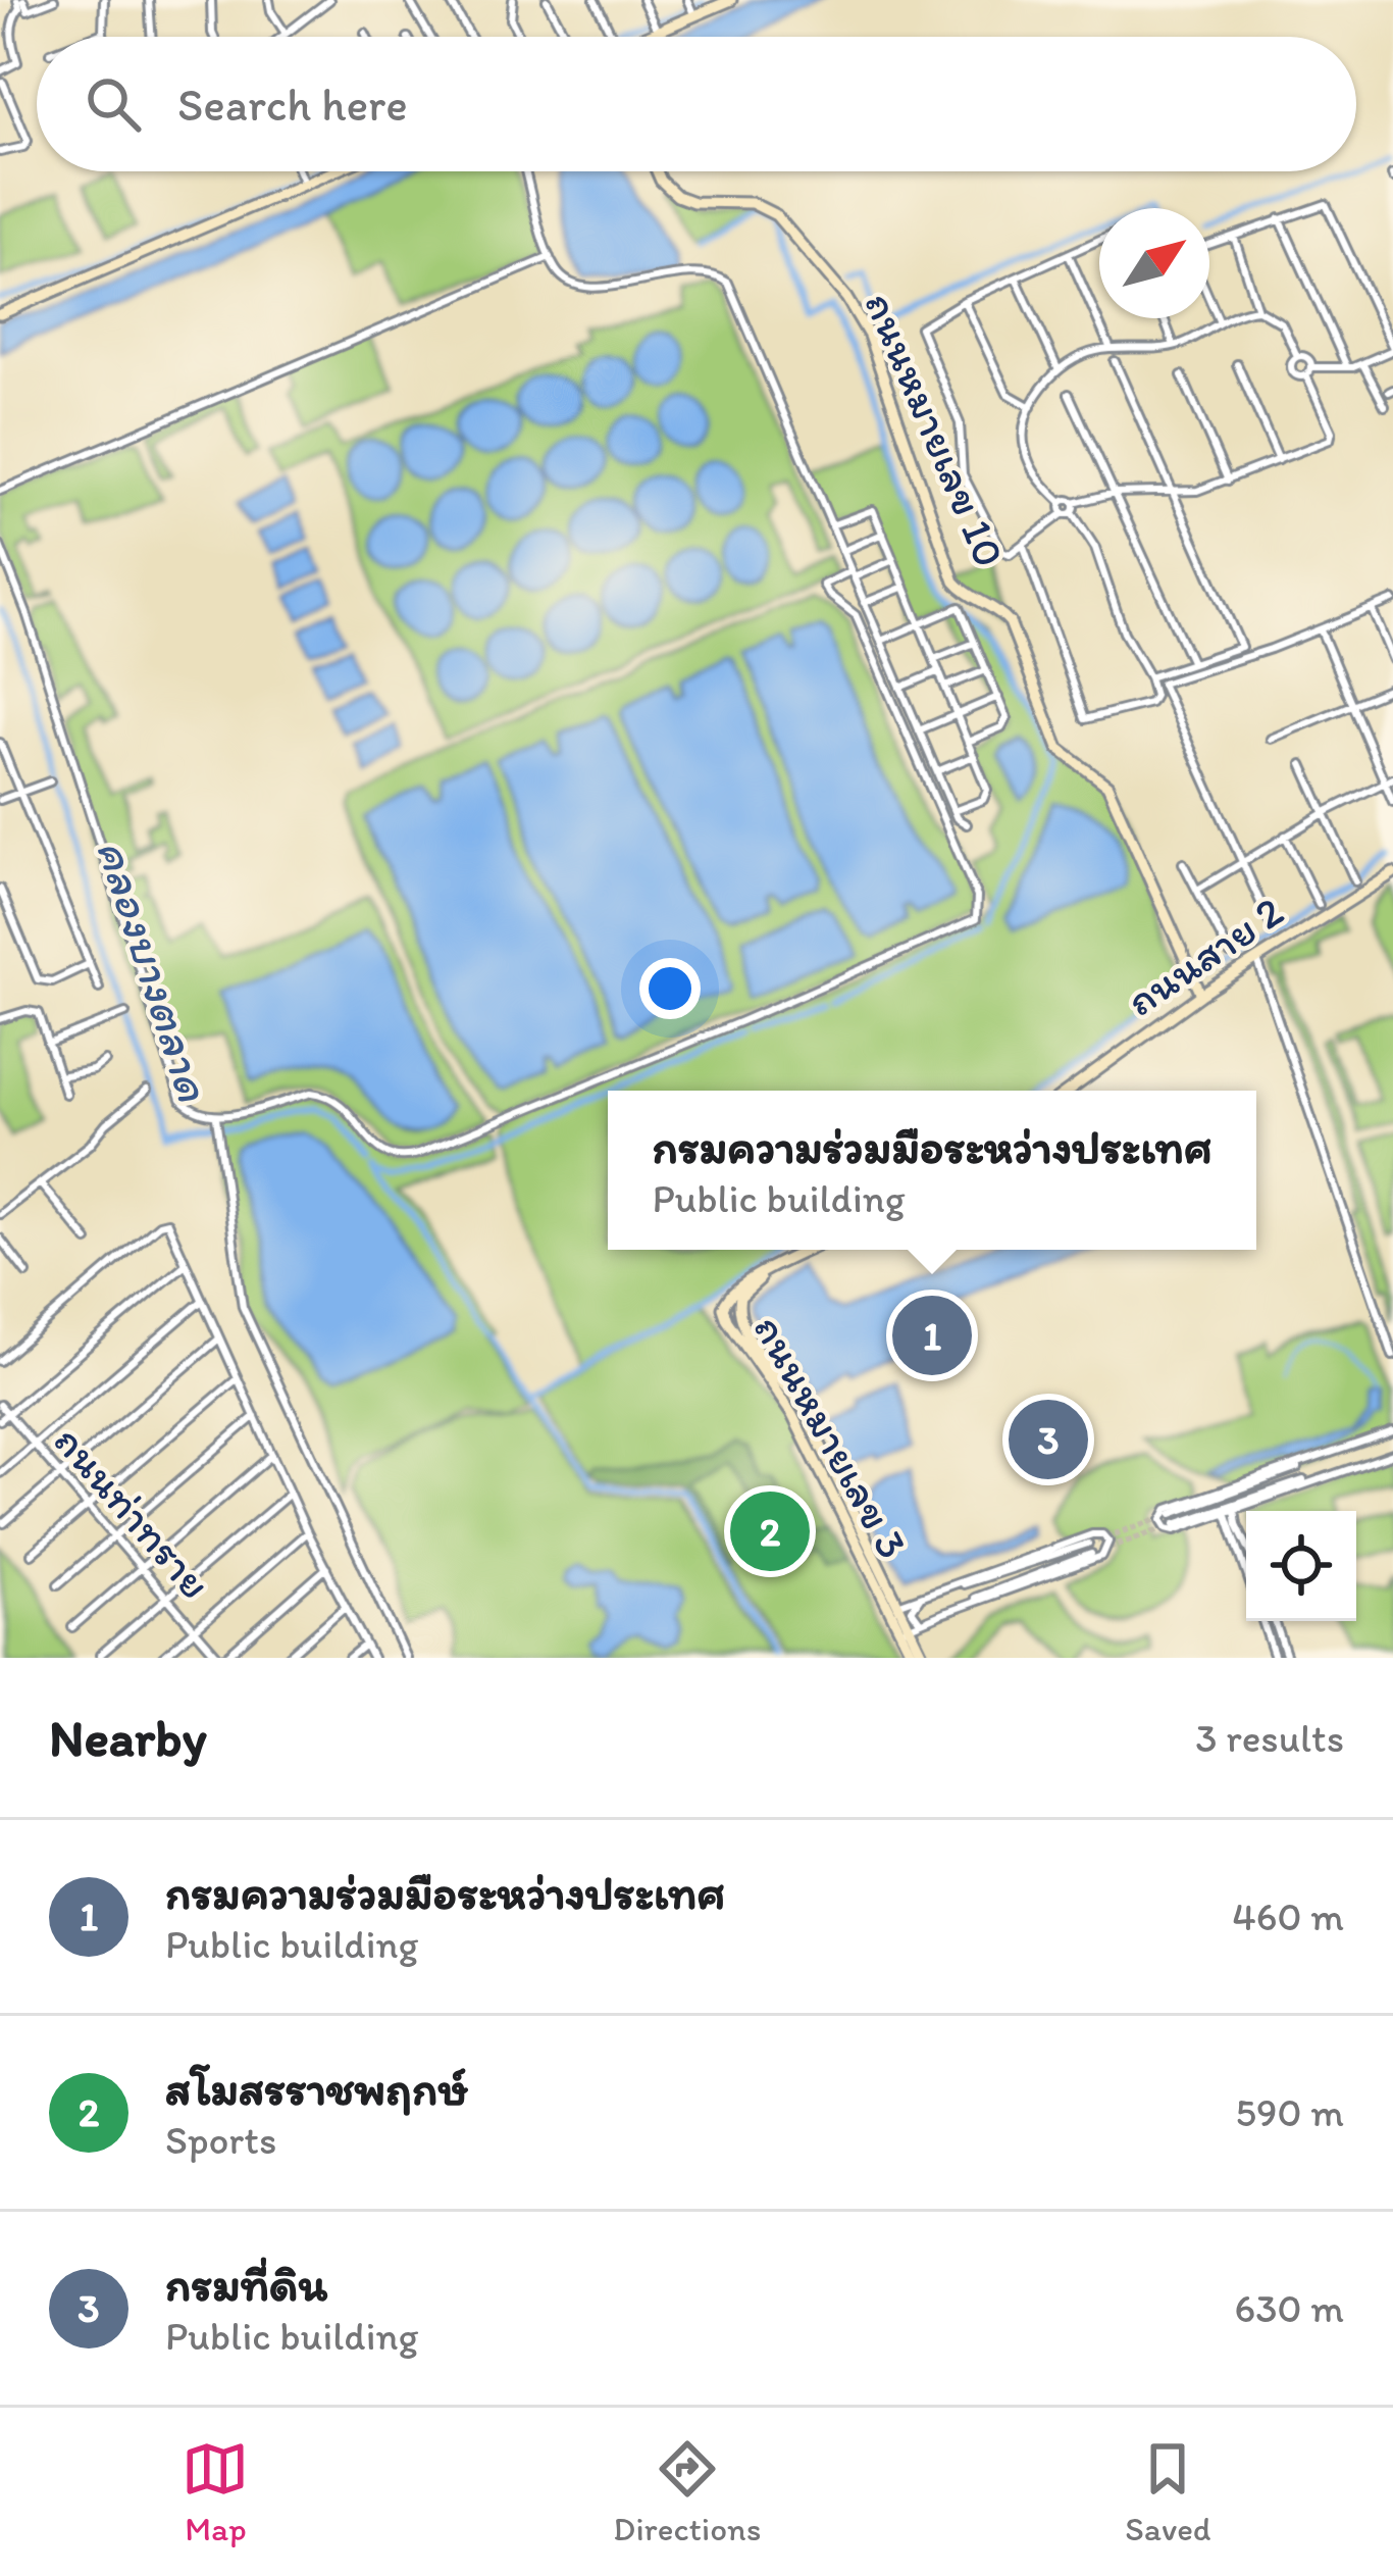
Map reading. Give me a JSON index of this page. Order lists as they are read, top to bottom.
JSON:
{
  "streets": {
    "street": [
      "ถนนหมายเลข 10",
      "ถนนสาย 2",
      "ถนนหมายเลข 3",
      "ถนนท่าทราย"
    ]
  },
  "crossings": [
    ["ถนนหมายเลข 10", "ถนนสาย 2"]
  ],
  "water": ["คลองบางตลาด"],
  "north": "top right",
  "page": {
    "search": "Search here",
    "popup": ["กรมความร่วมมือระหว่างประเทศ", "Public building"],
    "pins": ["1", "3", "2"],
    "heading": ["Nearby", "3 results"],
    "list": [
      {
        "mark": "1",
        "name": "กรมความร่วมมือระหว่างประเทศ",
        "note": "Public building",
        "value": "460 m"
      },
      {
        "mark": "2",
        "name": "สโมสรราชพฤกษ์",
        "note": "Sports",
        "value": "590 m"
      },
      {
        "mark": "3",
        "name": "กรมที่ดิน",
        "note": "Public building",
        "value": "630 m"
      }
    ],
    "nav": ["Map", "Directions", "Saved"]
  }
}
